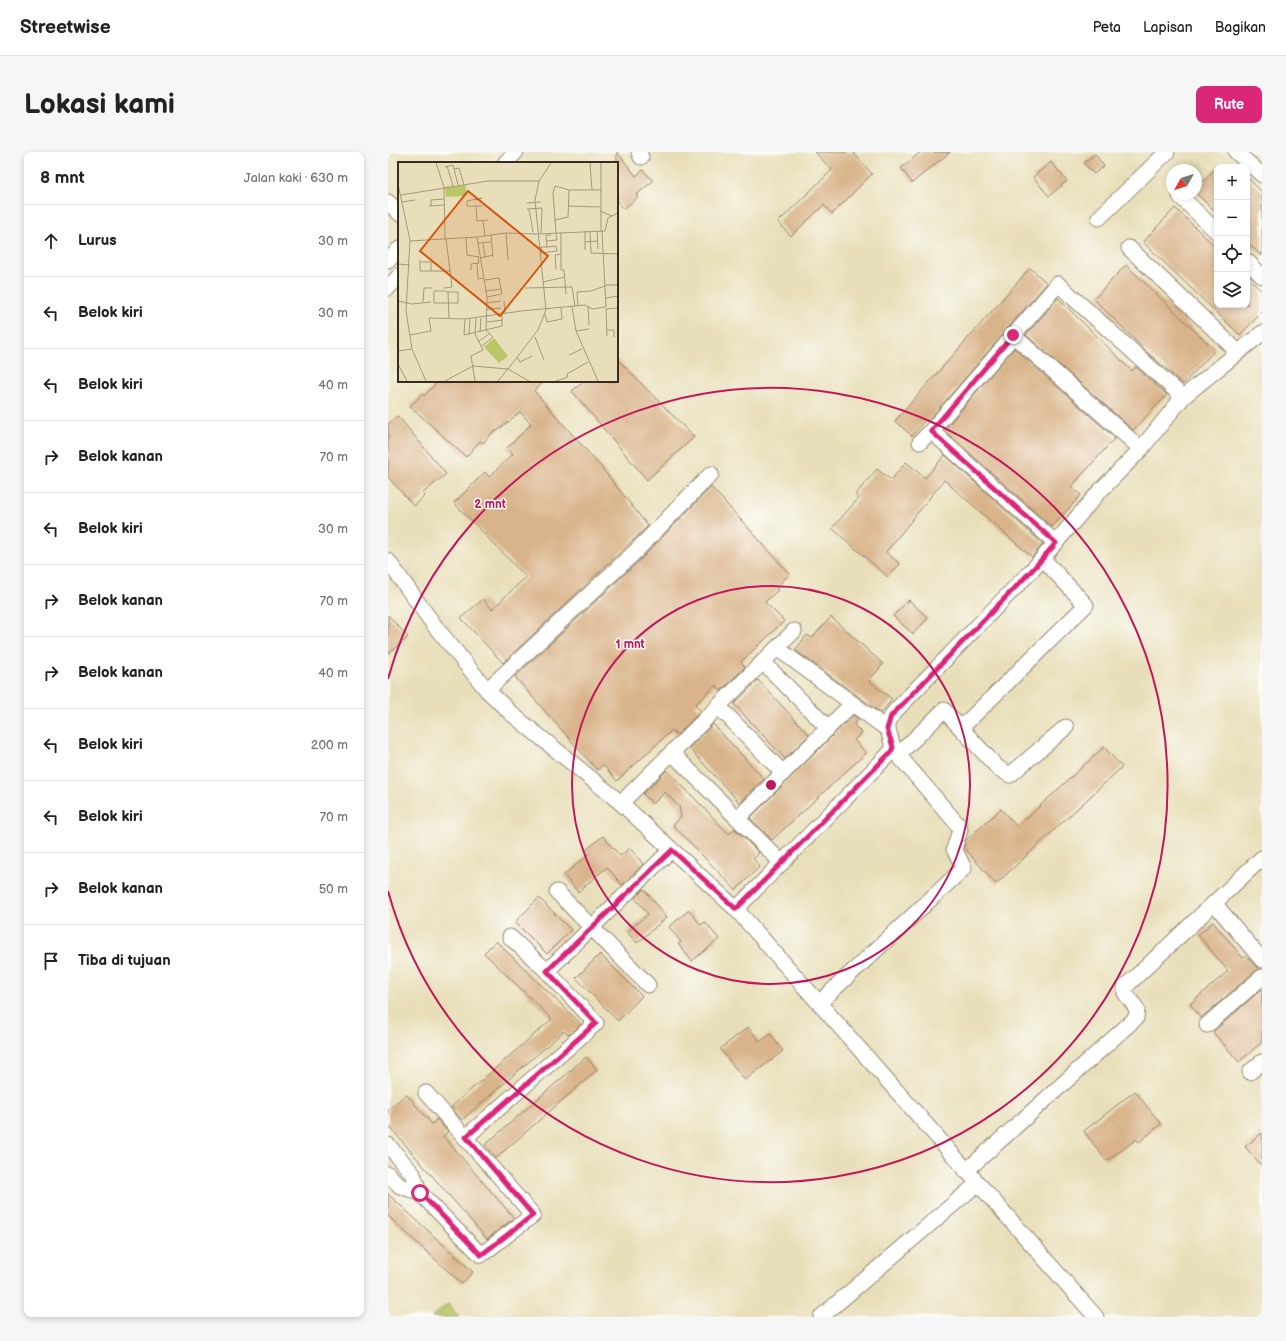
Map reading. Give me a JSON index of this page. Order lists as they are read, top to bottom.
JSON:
{
  "north": "bottom left",
  "page": {
    "header": "Streetwise",
    "nav": ["Peta", "Lapisan", "Bagikan"],
    "buttons": "Rute",
    "title": "Lokasi kami",
    "heading": ["8 mnt", "Jalan kaki · 630 m"],
    "map_buttons": ["+", "−"],
    "list": [
      ["Lurus", "30 m"],
      ["Belok kiri", "30 m"],
      ["Belok kiri", "40 m"],
      ["Belok kanan", "70 m"],
      ["Belok kiri", "30 m"],
      ["Belok kanan", "70 m"],
      ["Belok kanan", "40 m"],
      ["Belok kiri", "200 m"],
      ["Belok kiri", "70 m"],
      ["Belok kanan", "50 m"],
      "Tiba di tujuan"
    ]
  },
  "rings": ["2 mnt", "1 mnt"]
}
